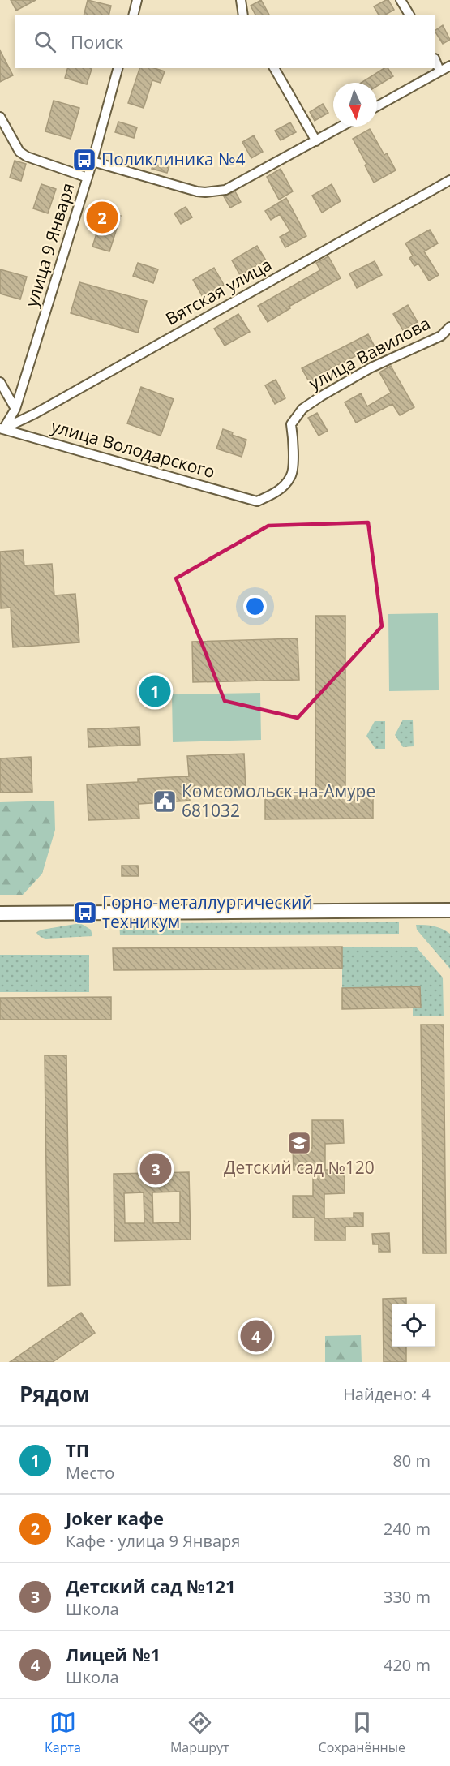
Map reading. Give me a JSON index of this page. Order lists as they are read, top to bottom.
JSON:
{
  "streets": {
    "street": [
      "улица 9 Января",
      "Вятская улица",
      "улица Вавилова",
      "улица Володарского"
    ]
  },
  "crossings": [
    ["улица 9 Января", "Вятская улица"],
    ["улица 9 Января", "улица Володарского"],
    ["Вятская улица", "улица Володарского"],
    ["улица Вавилова", "улица Володарского"]
  ],
  "places": {
    "bus stop": ["Поликлиника №4", "Горно-металлургический техникум"],
    "public building": ["Комсомольск-на-Амуре 681032"],
    "school or university": ["Детский сад №120"]
  },
  "north": "bottom",
  "page": {
    "search": "Поиск",
    "pins": [
      "2",
      "1",
      "3",
      "4"
    ],
    "heading": ["Рядом", "Найдено: 4"],
    "list": [
      {
        "mark": "1",
        "name": "ТП",
        "note": "Место",
        "value": "80 m"
      },
      {
        "mark": "2",
        "name": "Joker кафе",
        "note": "Кафе · улица 9 Января",
        "value": "240 m"
      },
      {
        "mark": "3",
        "name": "Детский сад №121",
        "note": "Школа",
        "value": "330 m"
      },
      {
        "mark": "4",
        "name": "Лицей №1",
        "note": "Школа",
        "value": "420 m"
      }
    ],
    "nav": ["Карта", "Маршрут", "Сохранённые"]
  }
}
